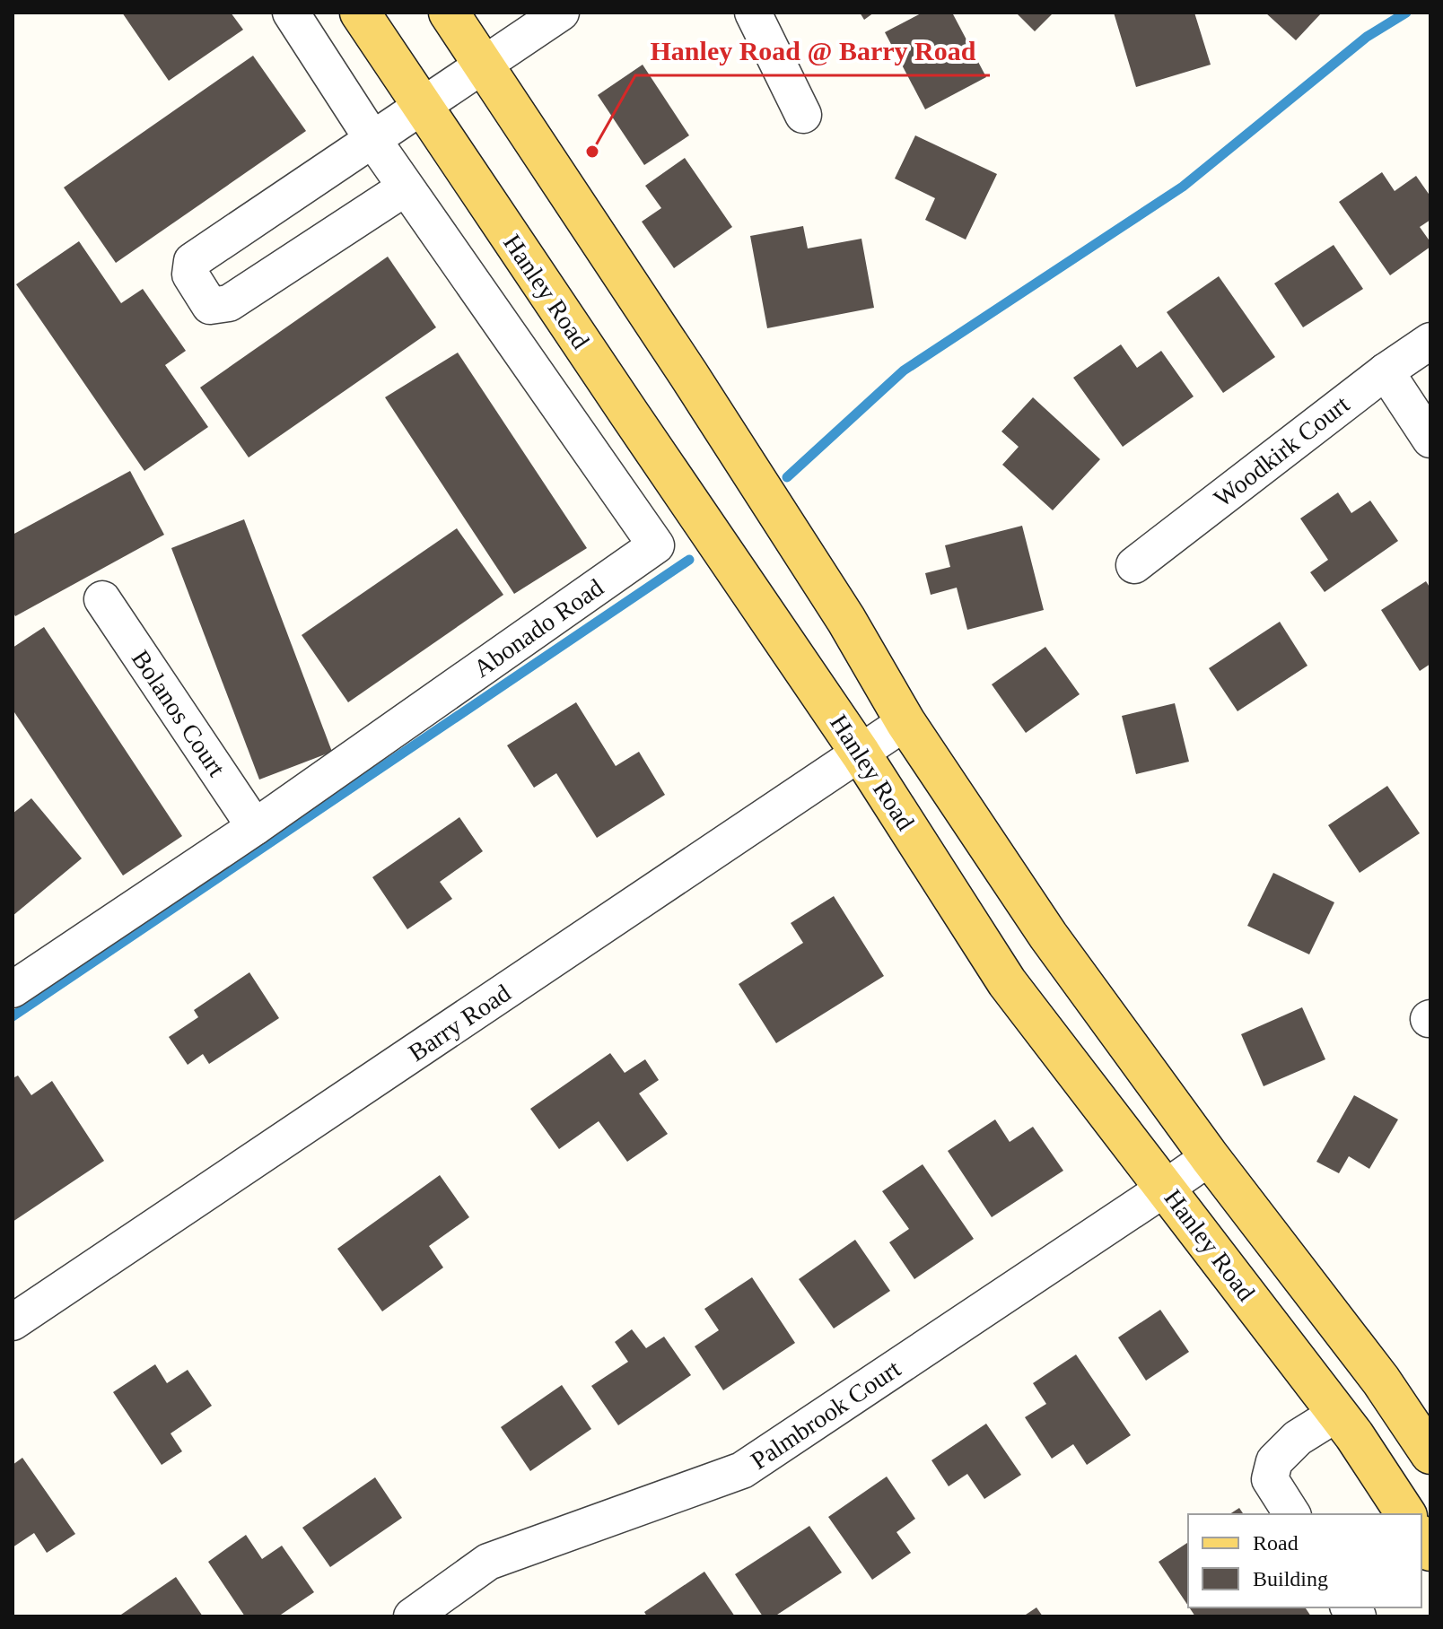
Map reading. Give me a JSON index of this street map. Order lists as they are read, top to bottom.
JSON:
{
  "streets": {
    "main road": ["Hanley Road"],
    "street": [
      "Woodkirk Court",
      "Abonado Road",
      "Bolanos Court",
      "Barry Road",
      "Palmbrook Court"
    ]
  },
  "crossings": [
    ["Hanley Road", "Barry Road"],
    ["Hanley Road", "Palmbrook Court"],
    ["Abonado Road", "Bolanos Court"]
  ],
  "places": ["Hanley Road @ Barry Road"],
  "legend": ["Road", "Building"]
}
